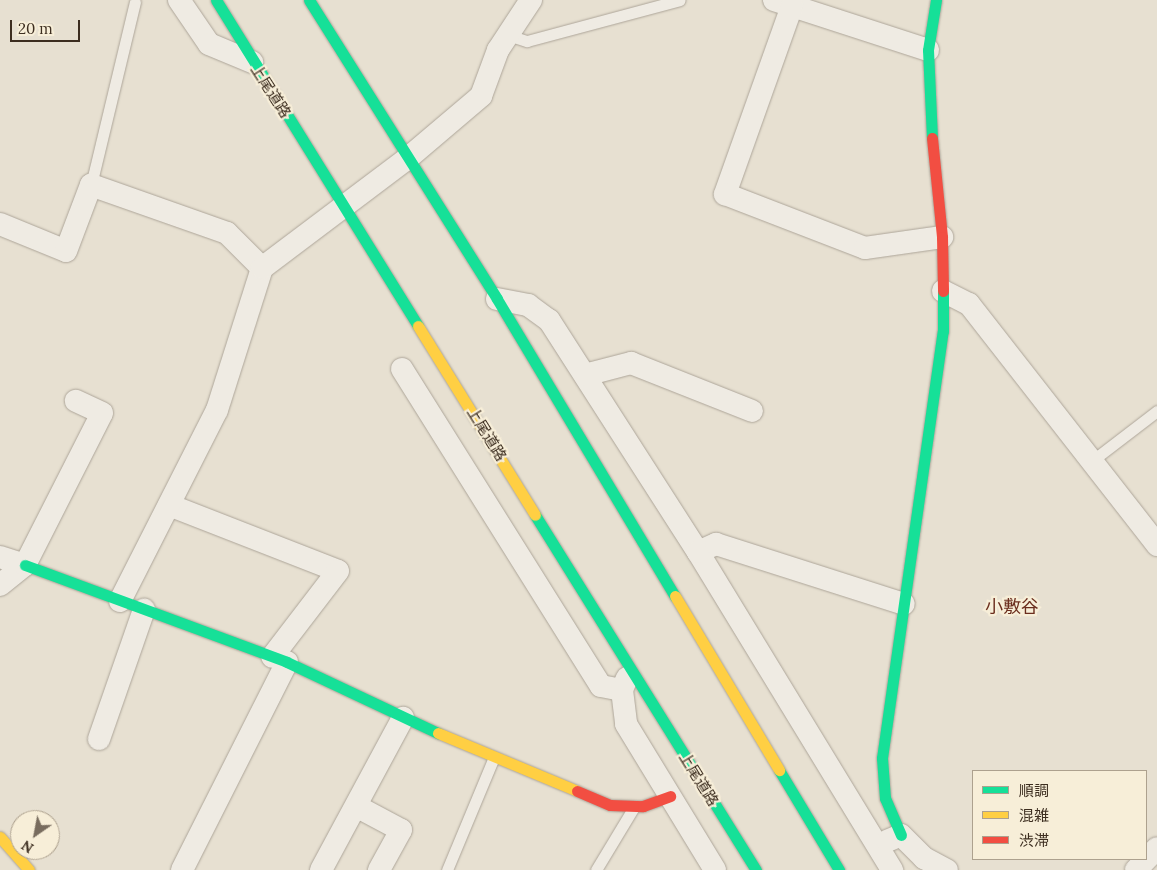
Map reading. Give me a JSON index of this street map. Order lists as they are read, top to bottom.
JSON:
{
  "streets": {
    "main road": ["上尾道路"]
  },
  "districts": ["小敷谷"],
  "legend": ["順調", "混雑", "渋滞"],
  "scale_bar": "20 m",
  "north": "bottom left"
}
